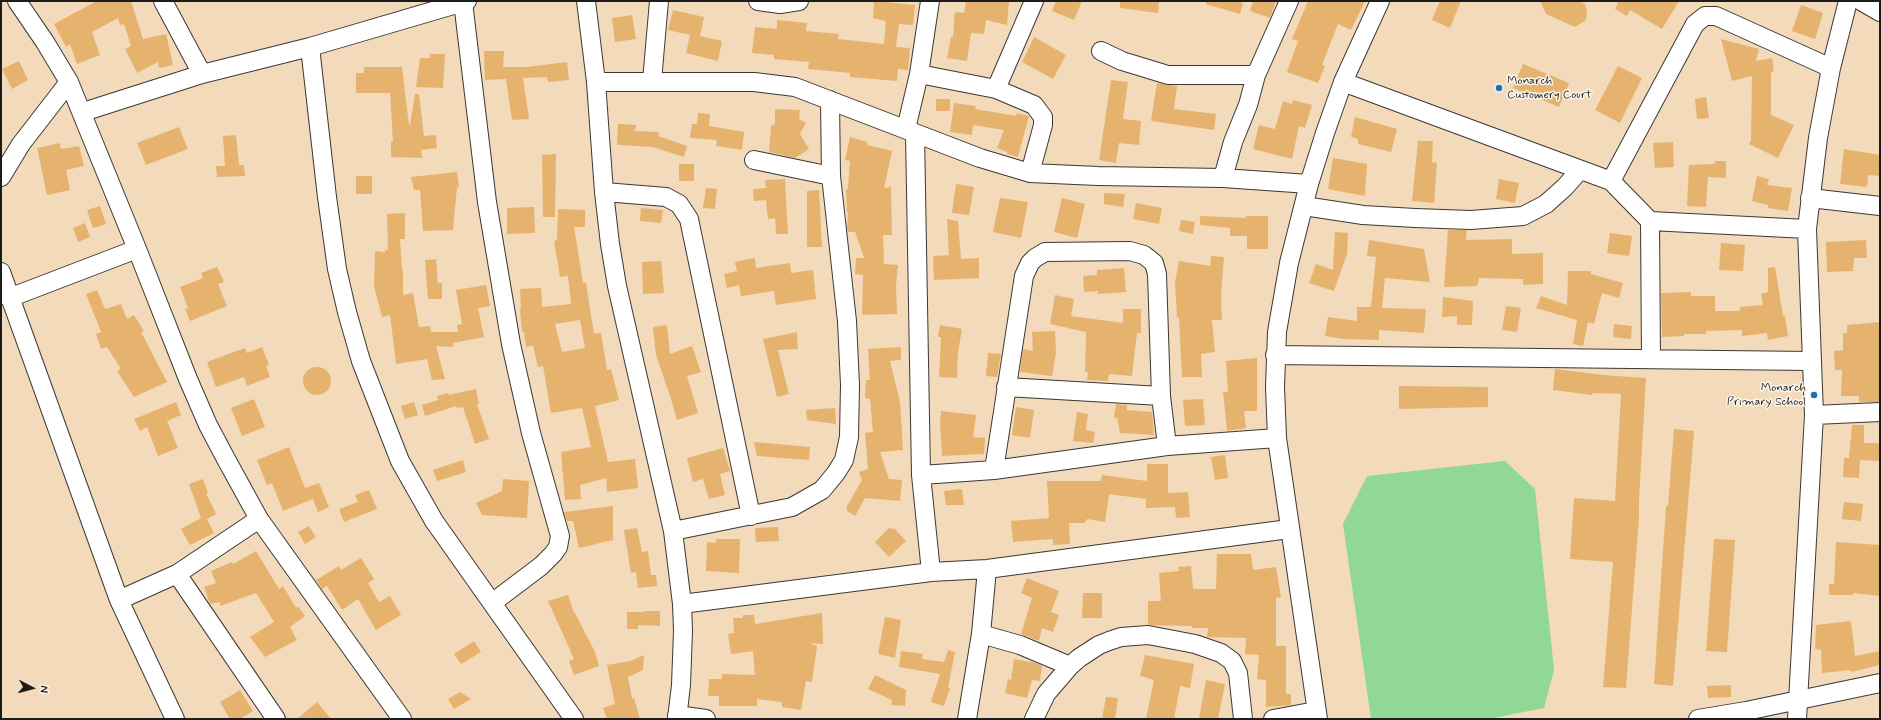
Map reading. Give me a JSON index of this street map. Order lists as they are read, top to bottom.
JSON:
{
  "places": ["Monarch Customery Court", "Monarch Primary School"],
  "north": "right"
}
